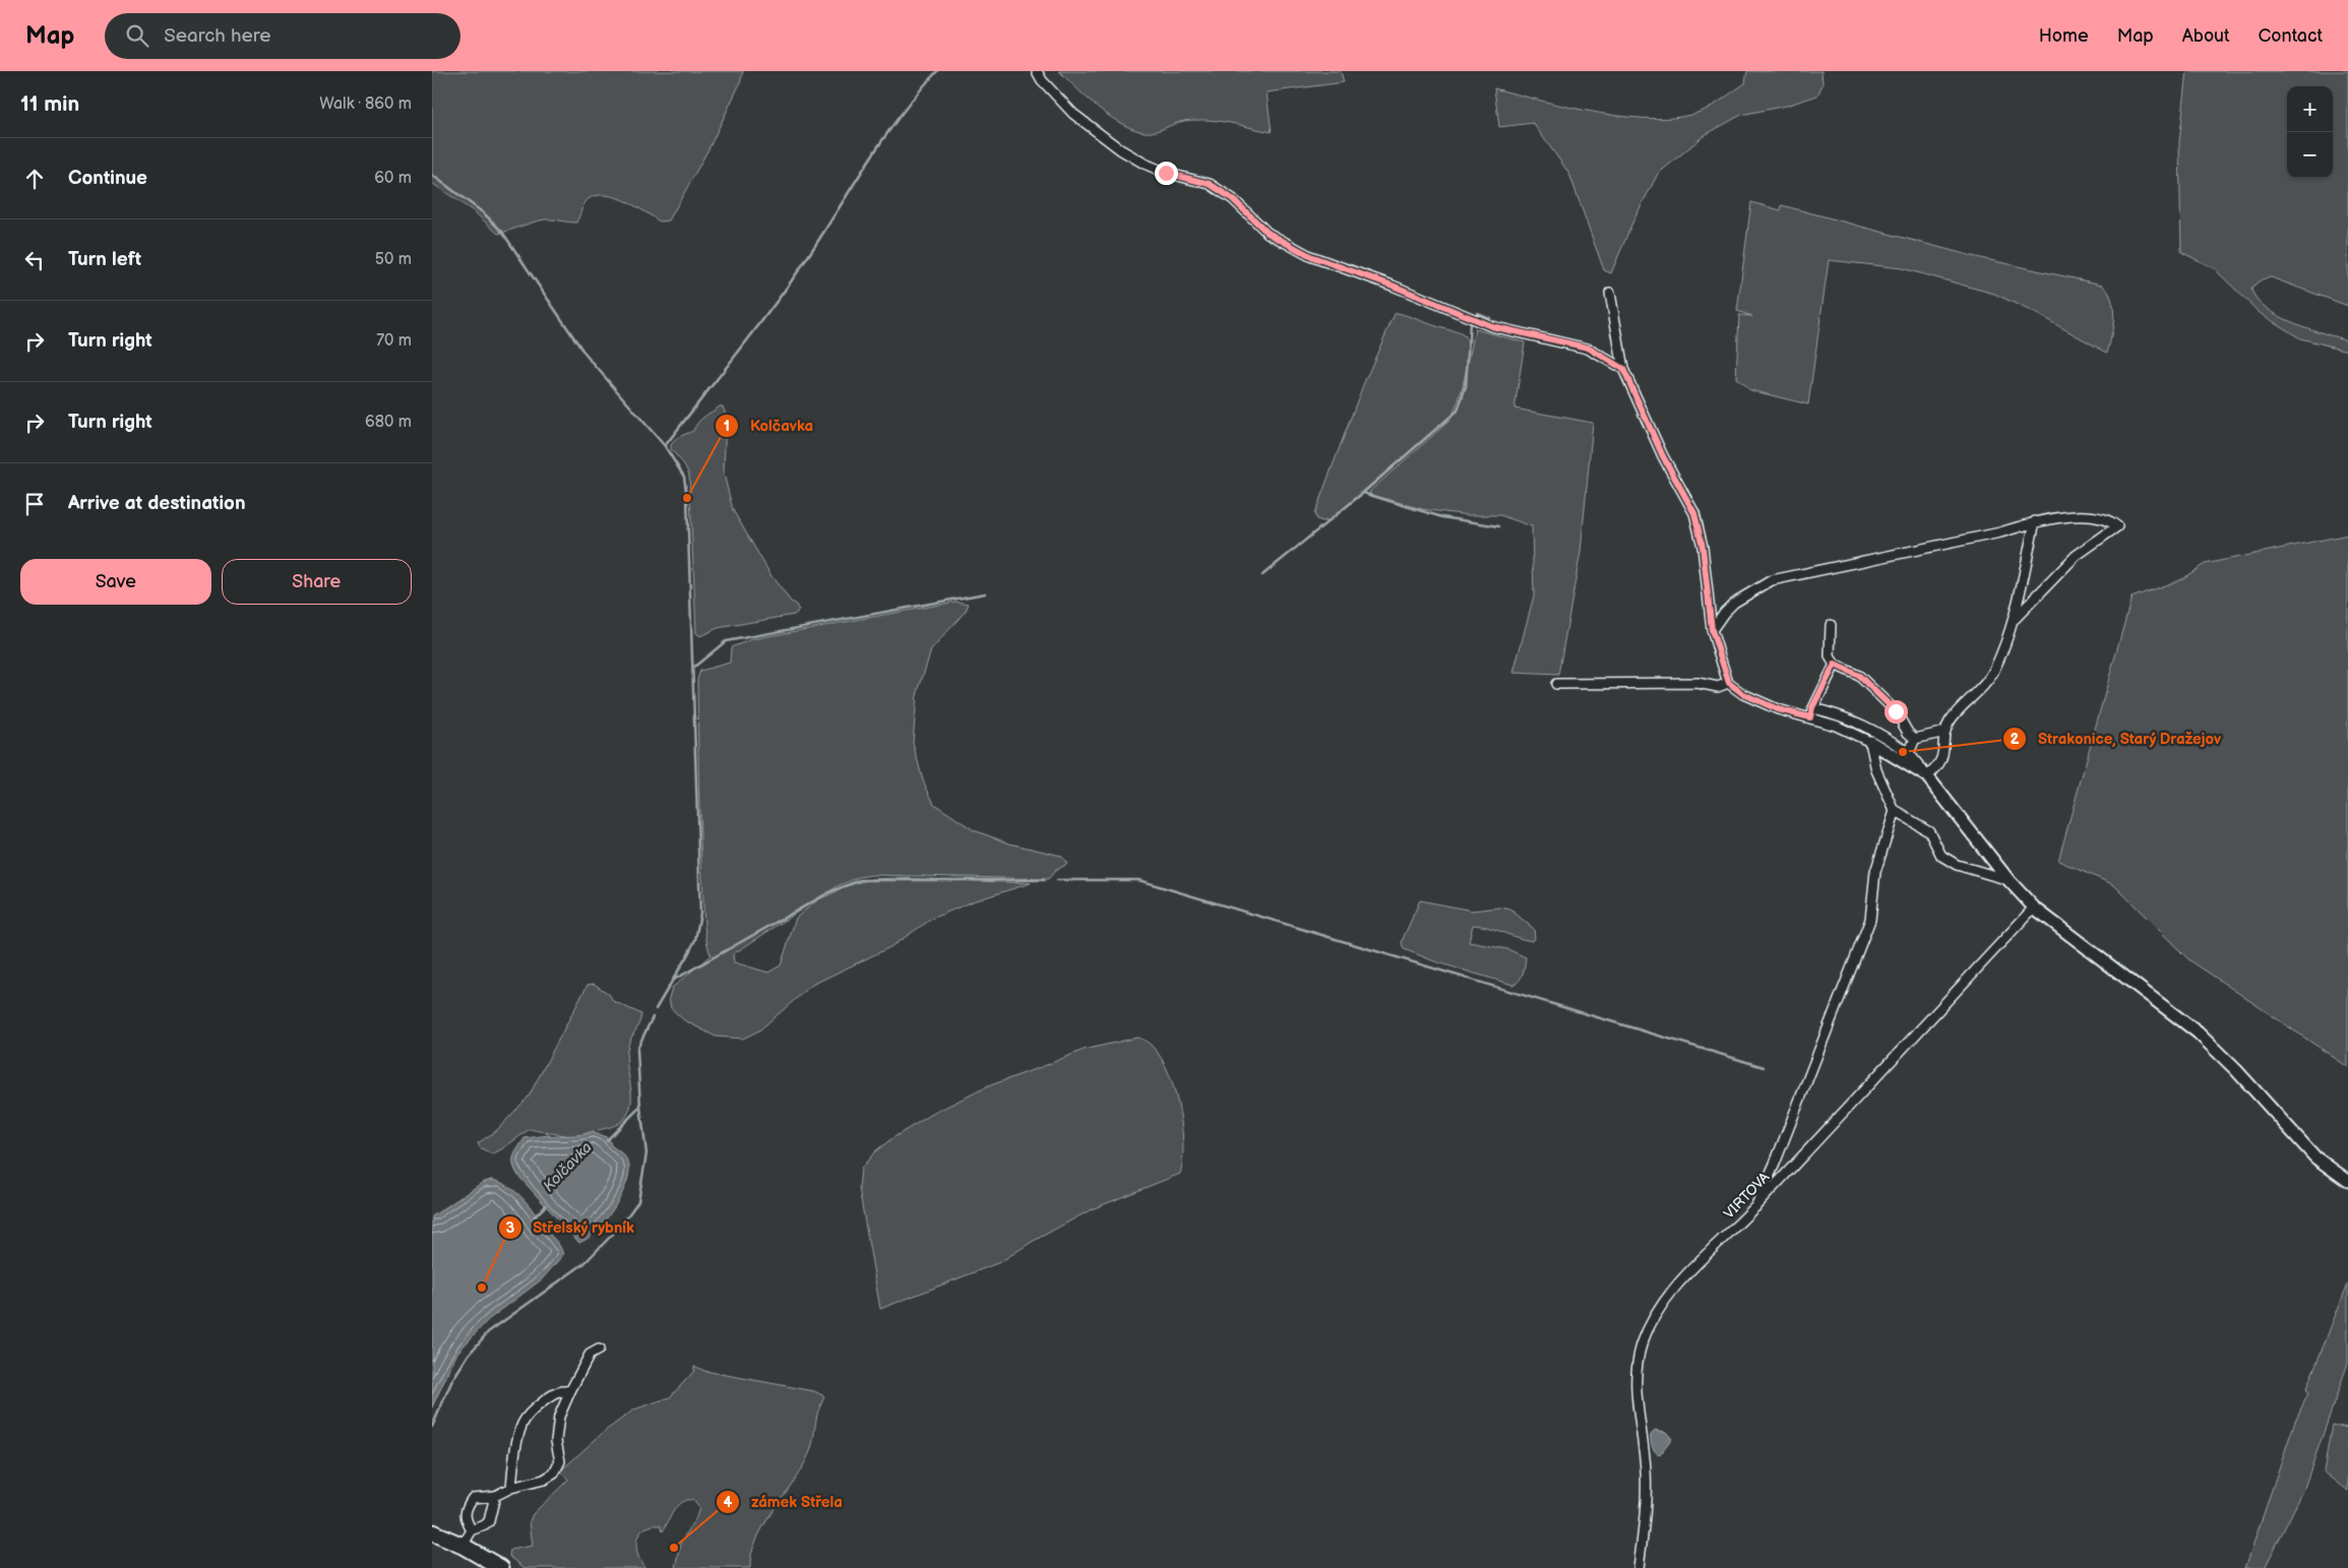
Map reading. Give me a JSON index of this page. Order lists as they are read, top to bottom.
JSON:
{
  "streets": {
    "street": ["VIRTOVA"]
  },
  "water": ["Kolčavka"],
  "places": [
    "Kolčavka",
    "Strakonice, Starý Dražejov",
    "Střelský rybník",
    "zámek Střela"
  ],
  "page": {
    "header": "Map",
    "search": "Search here",
    "nav": [
      "Home",
      "Map",
      "About",
      "Contact"
    ],
    "heading": ["11 min", "Walk · 860 m"],
    "map_buttons": ["+", "−"],
    "list": [
      ["Continue", "60 m"],
      ["Turn left", "50 m"],
      ["Turn right", "70 m"],
      ["Turn right", "680 m"],
      "Arrive at destination"
    ],
    "buttons": ["Save", "Share"]
  }
}
